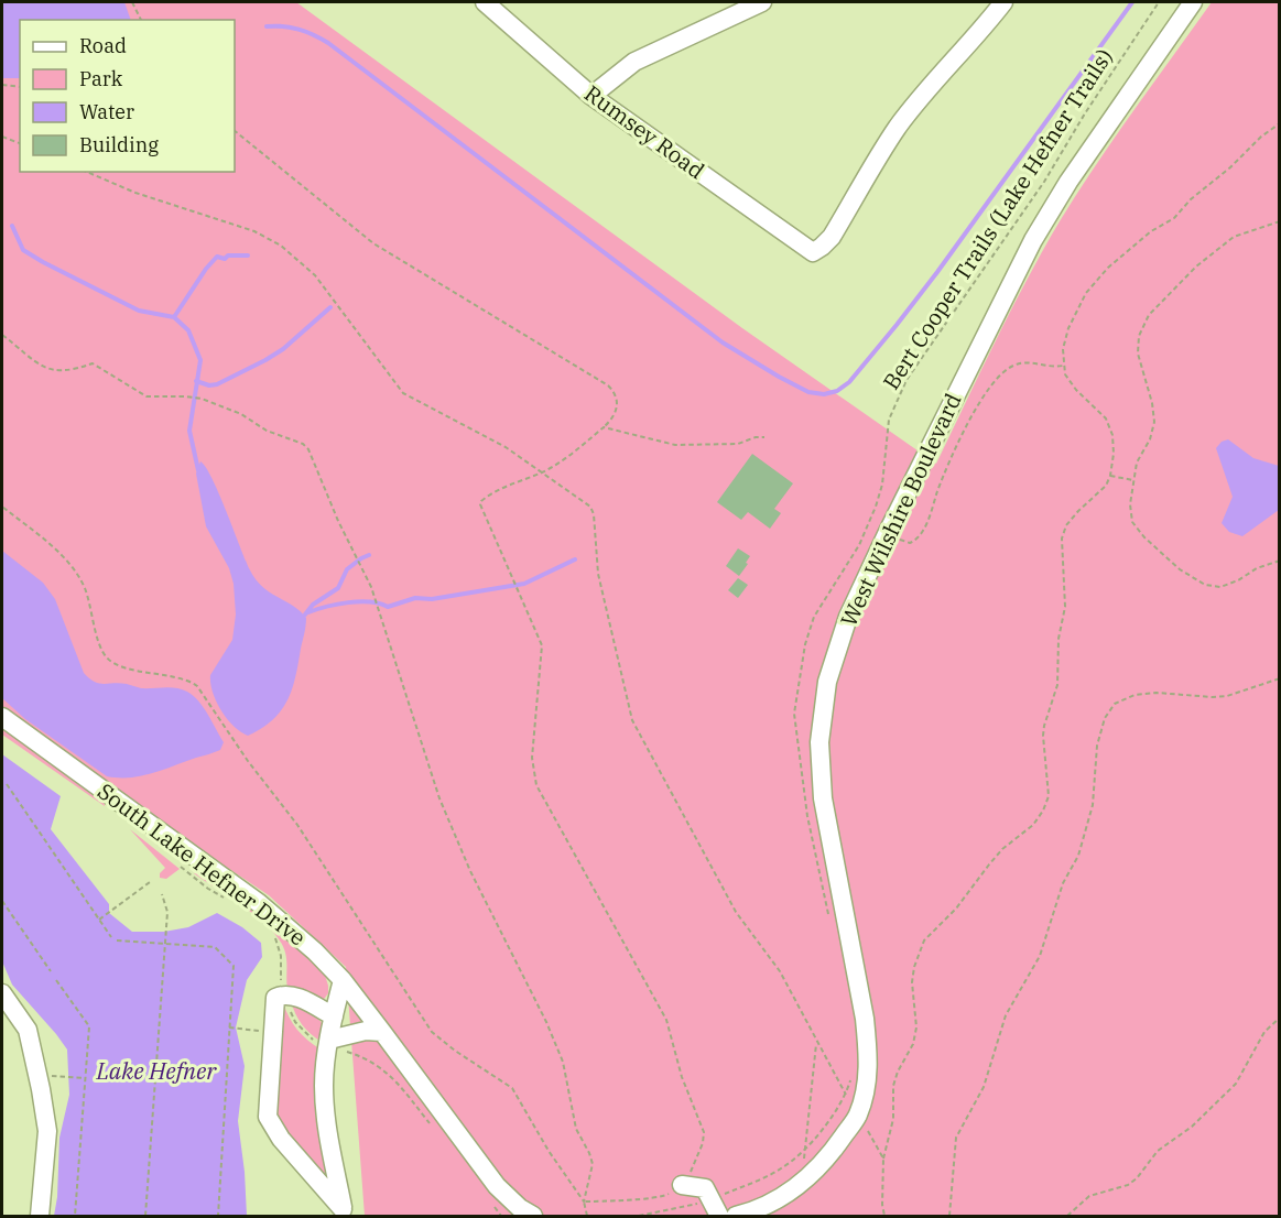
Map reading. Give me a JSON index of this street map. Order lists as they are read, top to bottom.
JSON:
{
  "streets": {
    "street": ["Rumsey Road", "West Wilshire Boulevard", "South Lake Hefner Drive"],
    "path": ["Bert Cooper Trails (Lake Hefner Trails)"]
  },
  "water": ["Lake Hefner"],
  "legend": [
    "Road",
    "Park",
    "Water",
    "Building"
  ]
}
